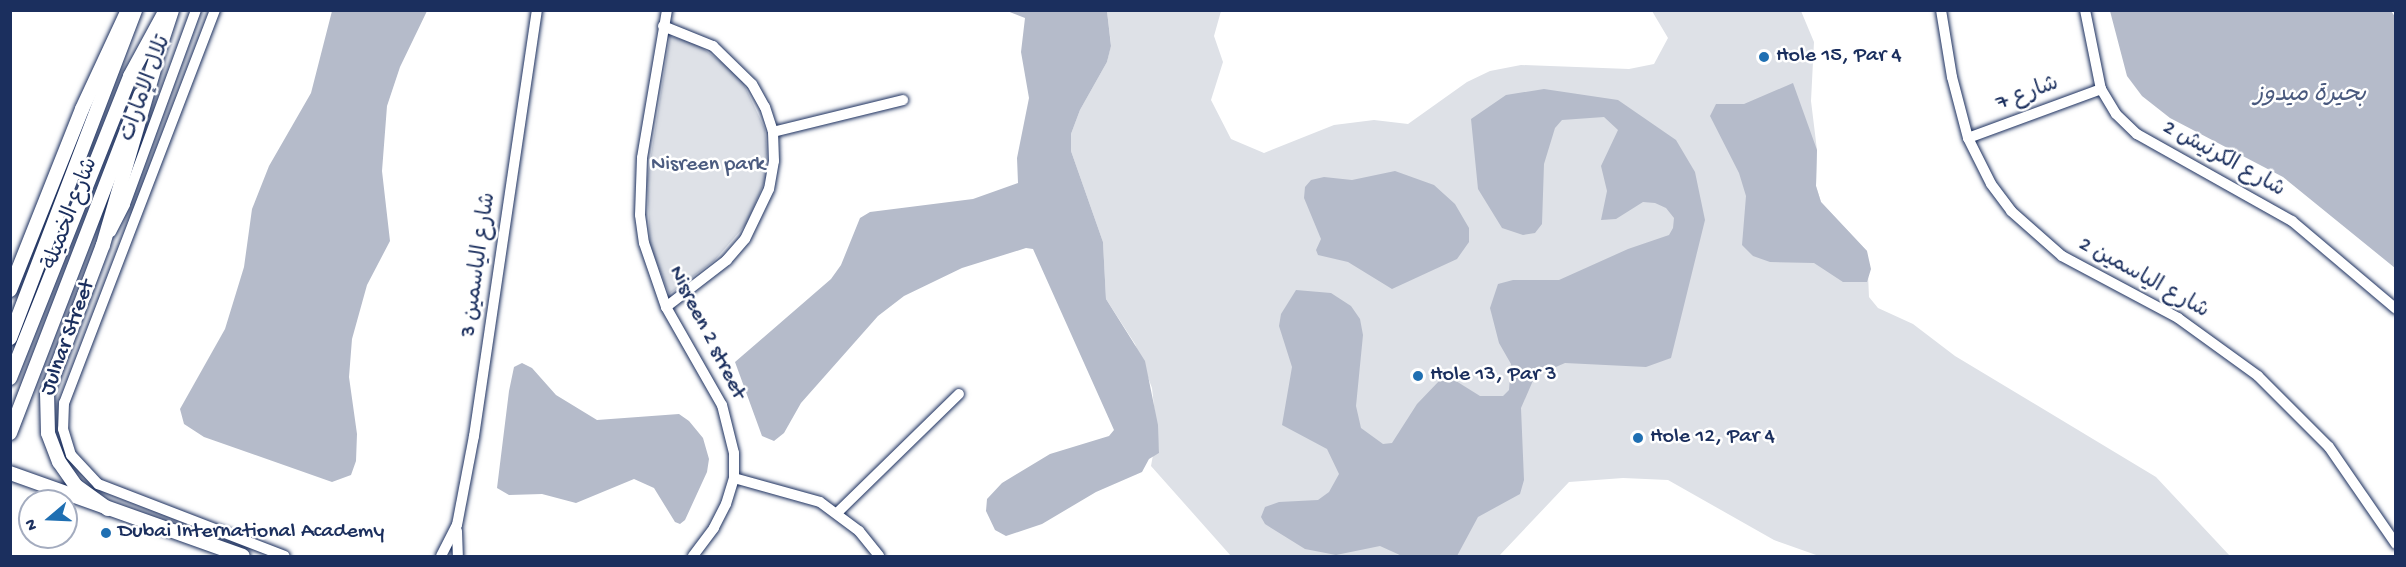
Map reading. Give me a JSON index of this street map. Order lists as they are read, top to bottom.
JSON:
{
  "streets": {
    "main road": ["شارع الخميلة"],
    "street": [
      "تلال الإمارات",
      "شارع 7",
      "شارع الكرنيش 2",
      "شارع الياسمين 3",
      "شارع الياسمين 2",
      "Nisreen 2 street",
      "Julnar Street"
    ]
  },
  "crossings": [
    ["شارع 7", "شارع الكرنيش 2"],
    ["شارع 7", "شارع الياسمين 2"]
  ],
  "water": ["بحيرة ميدوز"],
  "parks": ["Nisreen park"],
  "places": [
    "Hole 15, Par 4",
    "Hole 13, Par 3",
    "Hole 12, Par 4",
    "Dubai International Academy"
  ],
  "north": "left"
}
